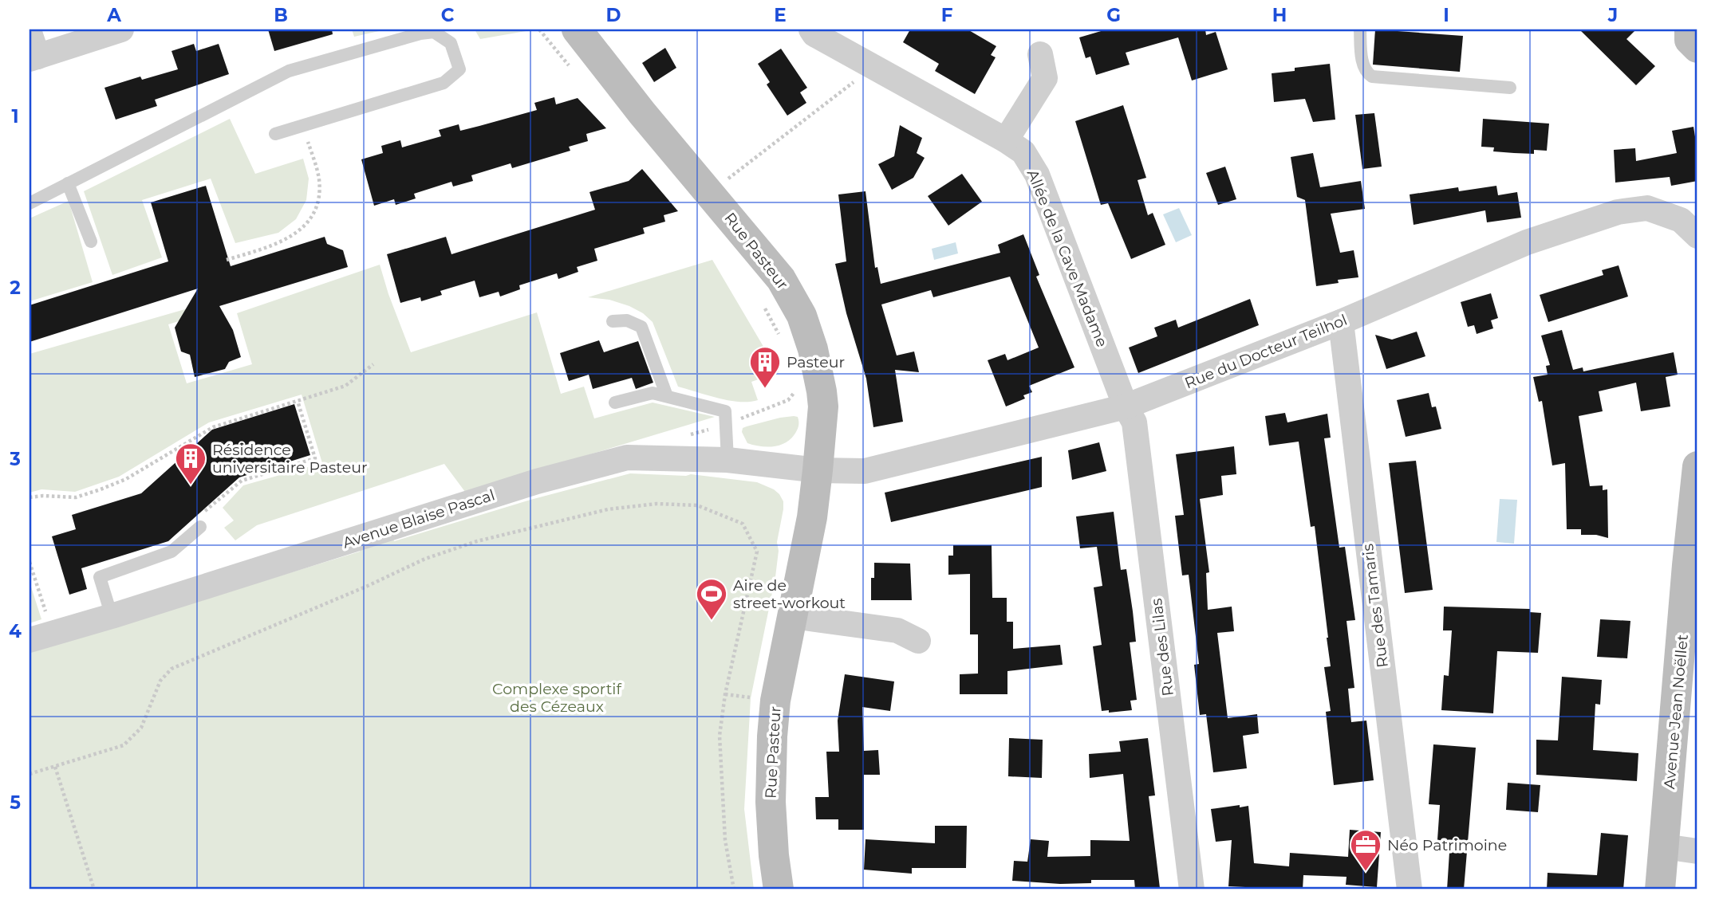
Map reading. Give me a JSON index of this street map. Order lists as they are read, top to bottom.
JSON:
{
  "streets": {
    "main road": ["Rue Pasteur", "Avenue Jean Noëllet"],
    "street": [
      "Allée de la Cave Madame",
      "Rue du Docteur Teilhol",
      "Avenue Blaise Pascal",
      "Rue des Tamaris",
      "Rue des Lilas"
    ]
  },
  "crossings": [
    ["Rue Pasteur", "Rue du Docteur Teilhol"],
    ["Rue Pasteur", "Avenue Blaise Pascal"],
    ["Allée de la Cave Madame", "Rue du Docteur Teilhol"],
    ["Allée de la Cave Madame", "Rue des Lilas"],
    ["Rue du Docteur Teilhol", "Avenue Blaise Pascal"],
    ["Rue du Docteur Teilhol", "Rue des Tamaris"],
    ["Rue du Docteur Teilhol", "Rue des Lilas"]
  ],
  "parks": ["Complexe sportif des Cézeaux"],
  "places": {
    "building": ["Pasteur", "Résidence universitaire Pasteur"],
    "sports": ["Aire de street-workout"],
    "office": ["Néo Patrimoine"]
  },
  "grid": {
    "columns": [
      "A",
      "B",
      "C",
      "D",
      "E",
      "F",
      "G",
      "H",
      "I",
      "J"
    ],
    "rows": [
      "1",
      "2",
      "3",
      "4",
      "5"
    ]
  }
}
